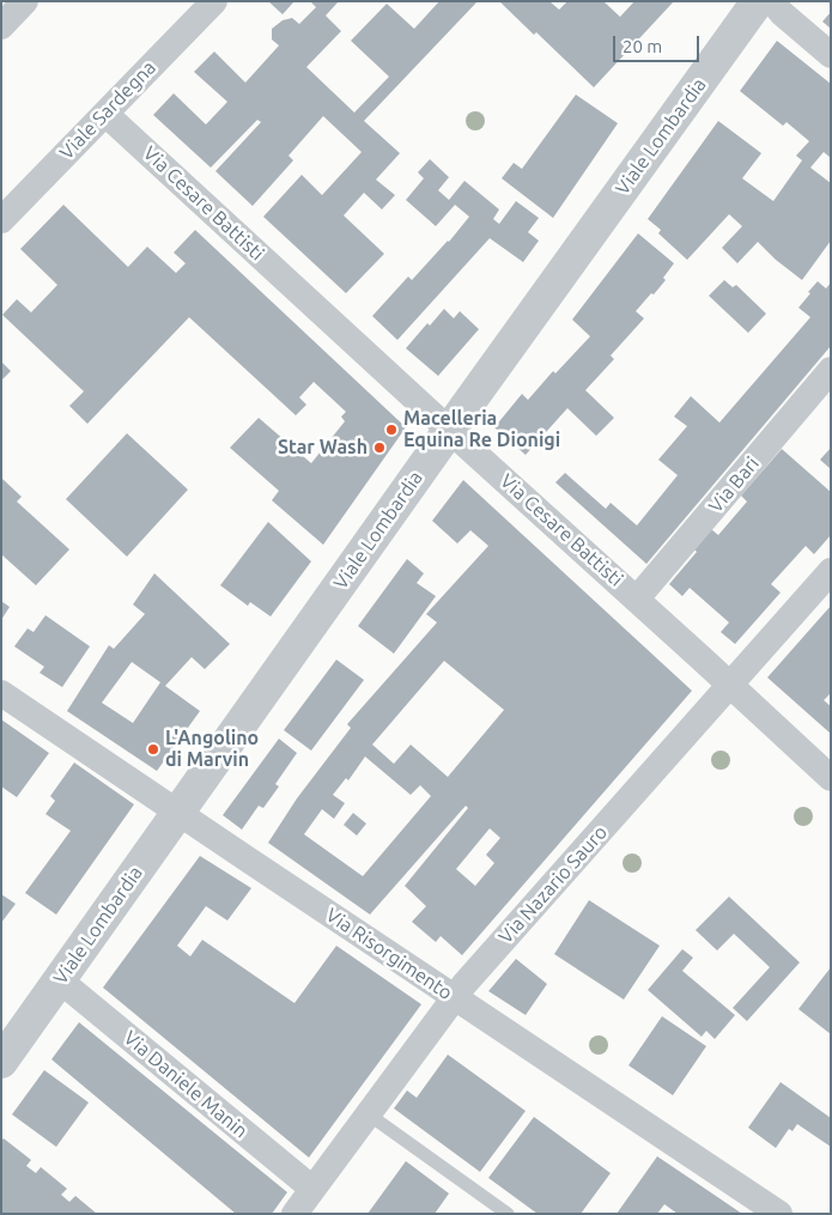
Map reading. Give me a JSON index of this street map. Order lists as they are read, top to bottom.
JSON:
{
  "streets": {
    "street": [
      "Viale Sardegna",
      "Viale Lombardia",
      "Via Cesare Battisti",
      "Via Bari",
      "Via Nazario Sauro",
      "Via Risorgimento",
      "Via Daniele Manin"
    ]
  },
  "crossings": [
    ["Viale Sardegna", "Via Cesare Battisti"],
    ["Viale Lombardia", "Via Cesare Battisti"],
    ["Viale Lombardia", "Via Risorgimento"],
    ["Viale Lombardia", "Via Daniele Manin"],
    ["Via Cesare Battisti", "Via Bari"],
    ["Via Cesare Battisti", "Via Nazario Sauro"],
    ["Via Nazario Sauro", "Via Risorgimento"],
    ["Via Nazario Sauro", "Via Daniele Manin"]
  ],
  "places": ["Macelleria Equina Re Dionigi", "Star Wash", "L'Angolino di Marvin"],
  "scale_bar": "20 m"
}
